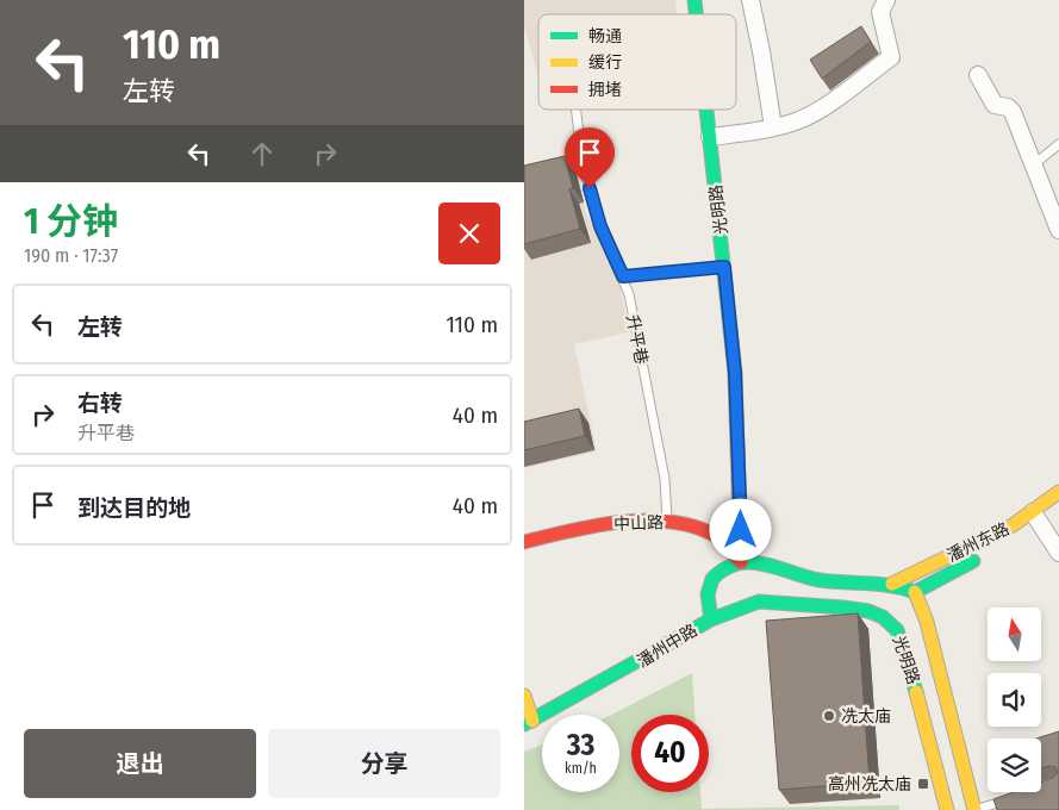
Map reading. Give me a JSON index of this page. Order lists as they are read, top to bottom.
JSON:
{
  "streets": {
    "main road": [
      "光明路",
      "中山路",
      "潘州东路",
      "潘州中路"
    ],
    "lane": ["升平巷"]
  },
  "crossings": [
    ["光明路", "中山路"],
    ["光明路", "潘州东路"],
    ["光明路", "潘州中路"],
    ["升平巷", "中山路"],
    ["中山路", "潘州中路"]
  ],
  "places": {
    "other": ["冼太庙"],
    "transit": ["高州冼太庙"]
  },
  "legend": ["畅通", "缓行", "拥堵"],
  "north": "top",
  "page": {
    "turn": ["110 m", "左转"],
    "heading": ["1 分钟", "190 m · 17:37"],
    "list": [
      {
        "name": "左转",
        "value": "110 m"
      },
      {
        "name": "右转",
        "note": "升平巷",
        "value": "40 m"
      },
      {
        "name": "到达目的地",
        "value": "40 m"
      }
    ],
    "speed": "33 km/h",
    "limit": "40",
    "buttons": ["退出", "分享"]
  }
}
